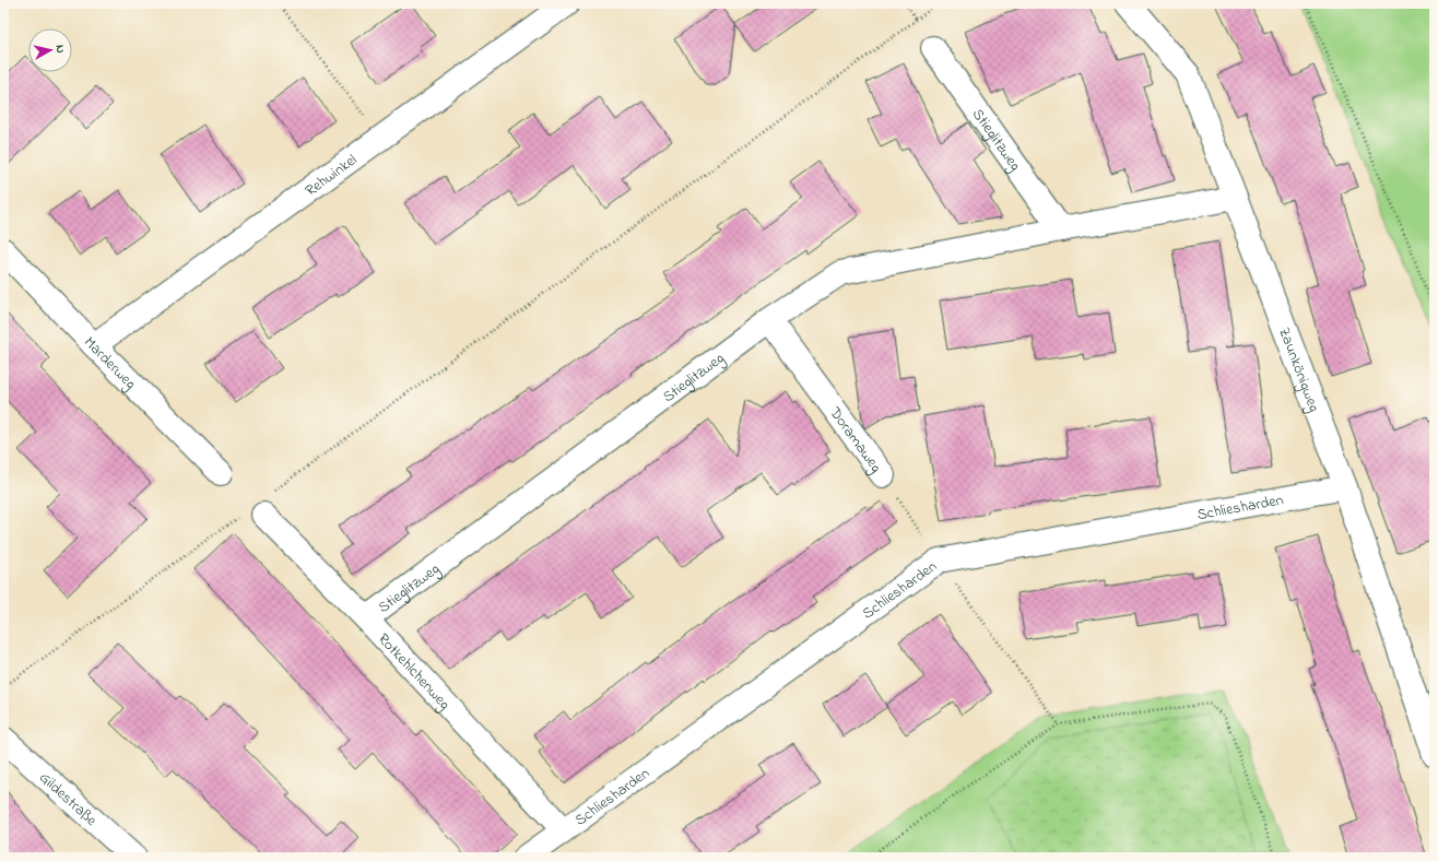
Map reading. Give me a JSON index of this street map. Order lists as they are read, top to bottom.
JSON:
{
  "streets": {
    "street": [
      "Stieglitzweg",
      "Rehwinkel",
      "Marderweg",
      "Zaunkönigweg",
      "Doramaweg",
      "Schliesharden",
      "Rotkehlchenweg",
      "Gildestraße"
    ]
  },
  "crossings": [
    ["Stieglitzweg", "Zaunkönigweg"],
    ["Stieglitzweg", "Doramaweg"],
    ["Stieglitzweg", "Rotkehlchenweg"],
    ["Rehwinkel", "Marderweg"],
    ["Zaunkönigweg", "Schliesharden"],
    ["Doramaweg", "Schliesharden"],
    ["Schliesharden", "Rotkehlchenweg"]
  ],
  "north": "right"
}
